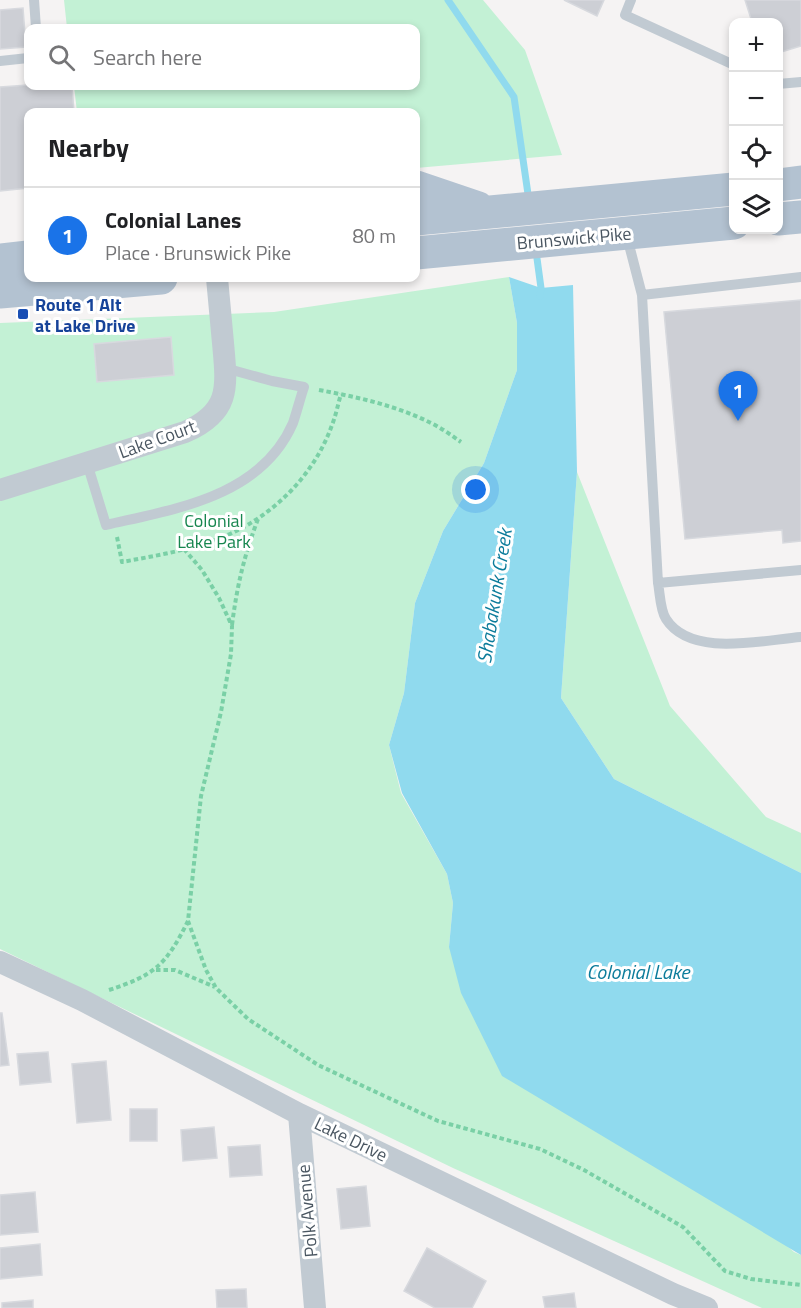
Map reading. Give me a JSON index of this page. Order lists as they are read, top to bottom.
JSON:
{
  "streets": {
    "main road": ["Brunswick Pike"],
    "street": ["Lake Court", "Lake Drive", "Polk Avenue"]
  },
  "crossings": [
    ["Lake Drive", "Polk Avenue"]
  ],
  "water": ["Shabakunk Creek", "Colonial Lake"],
  "parks": ["Colonial Lake Park"],
  "places": {
    "transit": ["Route 1 Alt at Lake Drive"]
  },
  "page": {
    "map_buttons": ["+", "−"],
    "search": "Search here",
    "heading": "Nearby",
    "list": [
      {
        "mark": "1",
        "name": "Colonial Lanes",
        "note": "Place · Brunswick Pike",
        "value": "80 m"
      }
    ],
    "pins": "1"
  }
}
